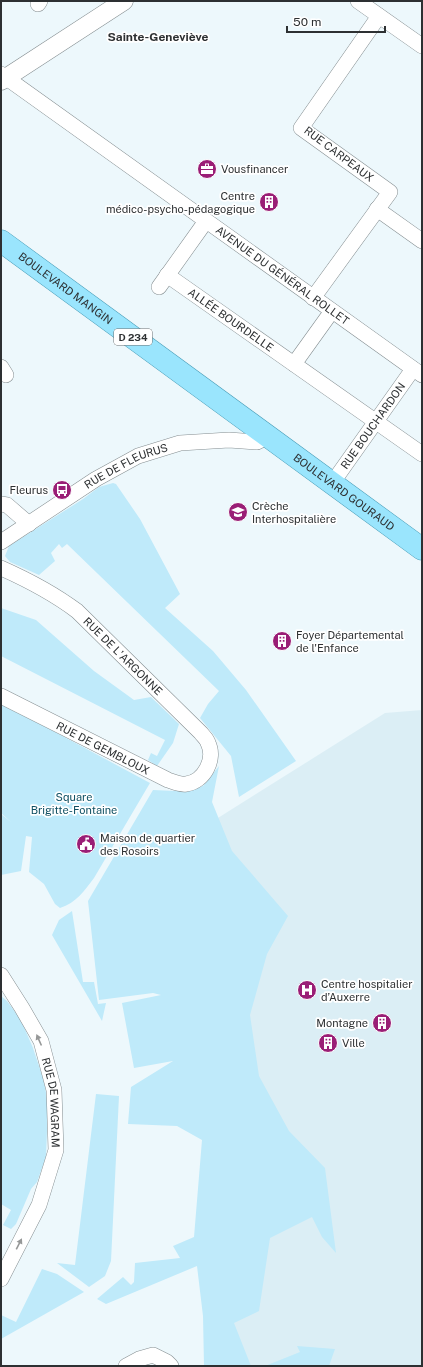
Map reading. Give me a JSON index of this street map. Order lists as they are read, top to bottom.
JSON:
{
  "streets": {
    "main road": ["BOULEVARD MANGIN", "D 234", "BOULEVARD GOURAUD"],
    "street": [
      "RUE CARPEAUX",
      "AVENUE DU GÉNÉRAL ROLLET",
      "ALLÉE BOURDELLE",
      "RUE BOUCHARDON",
      "RUE DE FLEURUS",
      "RUE DE L'ARGONNE",
      "RUE DE GEMBLOUX",
      "RUE DE WAGRAM"
    ]
  },
  "crossings": [
    ["RUE CARPEAUX", "AVENUE DU GÉNÉRAL ROLLET"],
    ["AVENUE DU GÉNÉRAL ROLLET", "ALLÉE BOURDELLE"],
    ["AVENUE DU GÉNÉRAL ROLLET", "RUE BOUCHARDON"],
    ["BOULEVARD MANGIN", "RUE DE FLEURUS"],
    ["BOULEVARD MANGIN", "BOULEVARD GOURAUD"],
    ["ALLÉE BOURDELLE", "RUE BOUCHARDON"],
    ["RUE BOUCHARDON", "BOULEVARD GOURAUD"],
    ["RUE DE FLEURUS", "BOULEVARD GOURAUD"],
    ["RUE DE L'ARGONNE", "RUE DE GEMBLOUX"]
  ],
  "one_way": ["RUE DE WAGRAM"],
  "districts": ["Sainte-Geneviève"],
  "parks": ["Square Brigitte-Fontaine"],
  "places": {
    "office": ["Vousfinancer"],
    "building": [
      "Centre médico-psycho-pédagogique",
      "Foyer Départemental de l'Enfance",
      "Montagne",
      "Ville"
    ],
    "bus stop": ["Fleurus"],
    "school or university": ["Crèche Interhospitalière"],
    "public building": ["Maison de quartier des Rosoirs"],
    "hospital": ["Centre hospitalier d’Auxerre"]
  },
  "scale_bar": "50 m"
}
